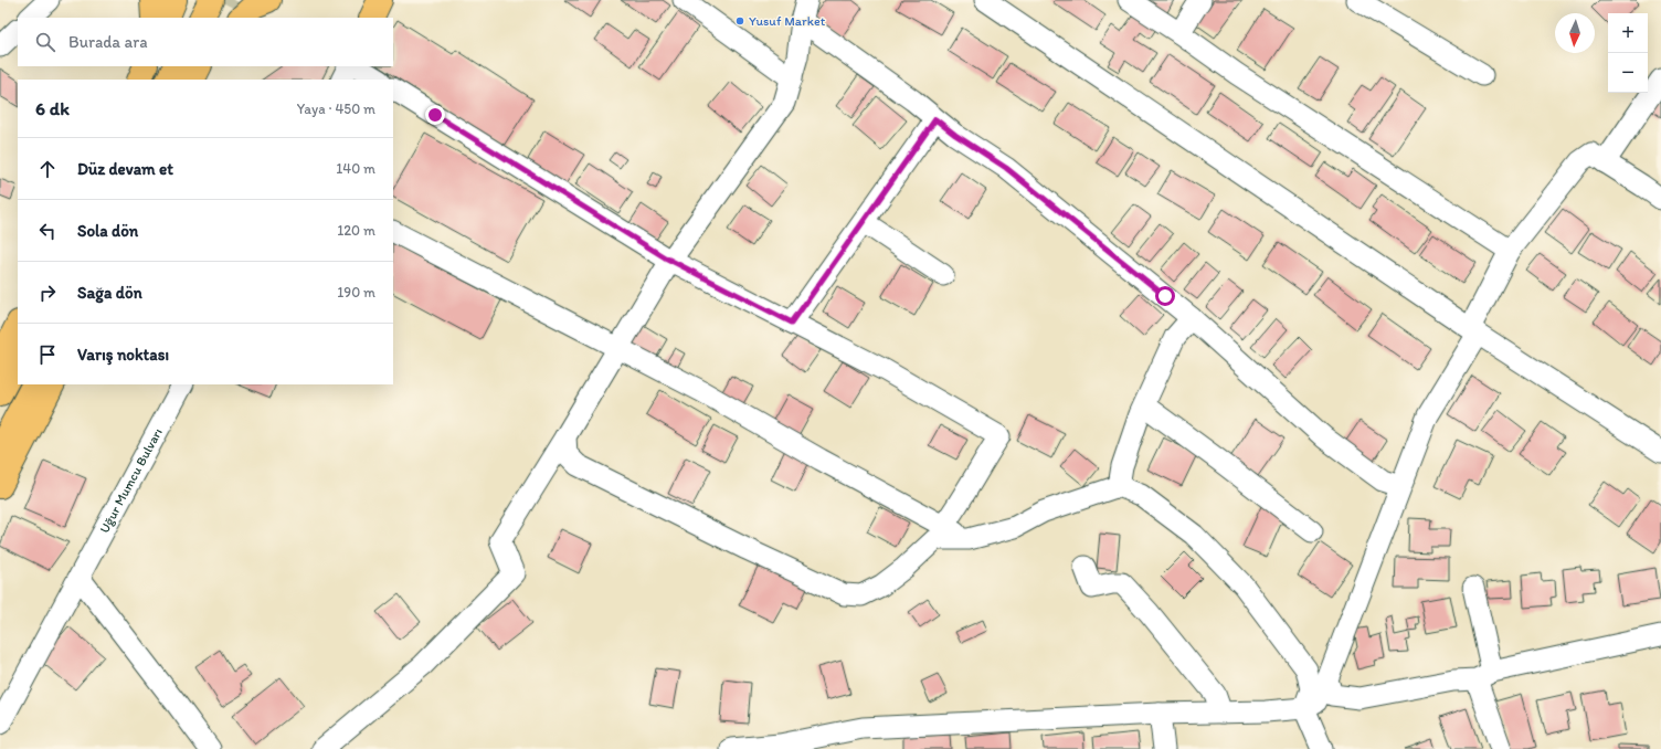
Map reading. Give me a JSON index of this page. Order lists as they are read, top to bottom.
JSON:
{
  "streets": {
    "street": ["Uğur Mumcu Bulvarı"]
  },
  "places": ["Yusuf Market"],
  "north": "bottom",
  "page": {
    "map_buttons": ["+", "−"],
    "search": "Burada ara",
    "heading": ["6 dk", "Yaya · 450 m"],
    "list": [
      ["Düz devam et", "140 m"],
      ["Sola dön", "120 m"],
      ["Sağa dön", "190 m"],
      "Varış noktası"
    ]
  }
}
